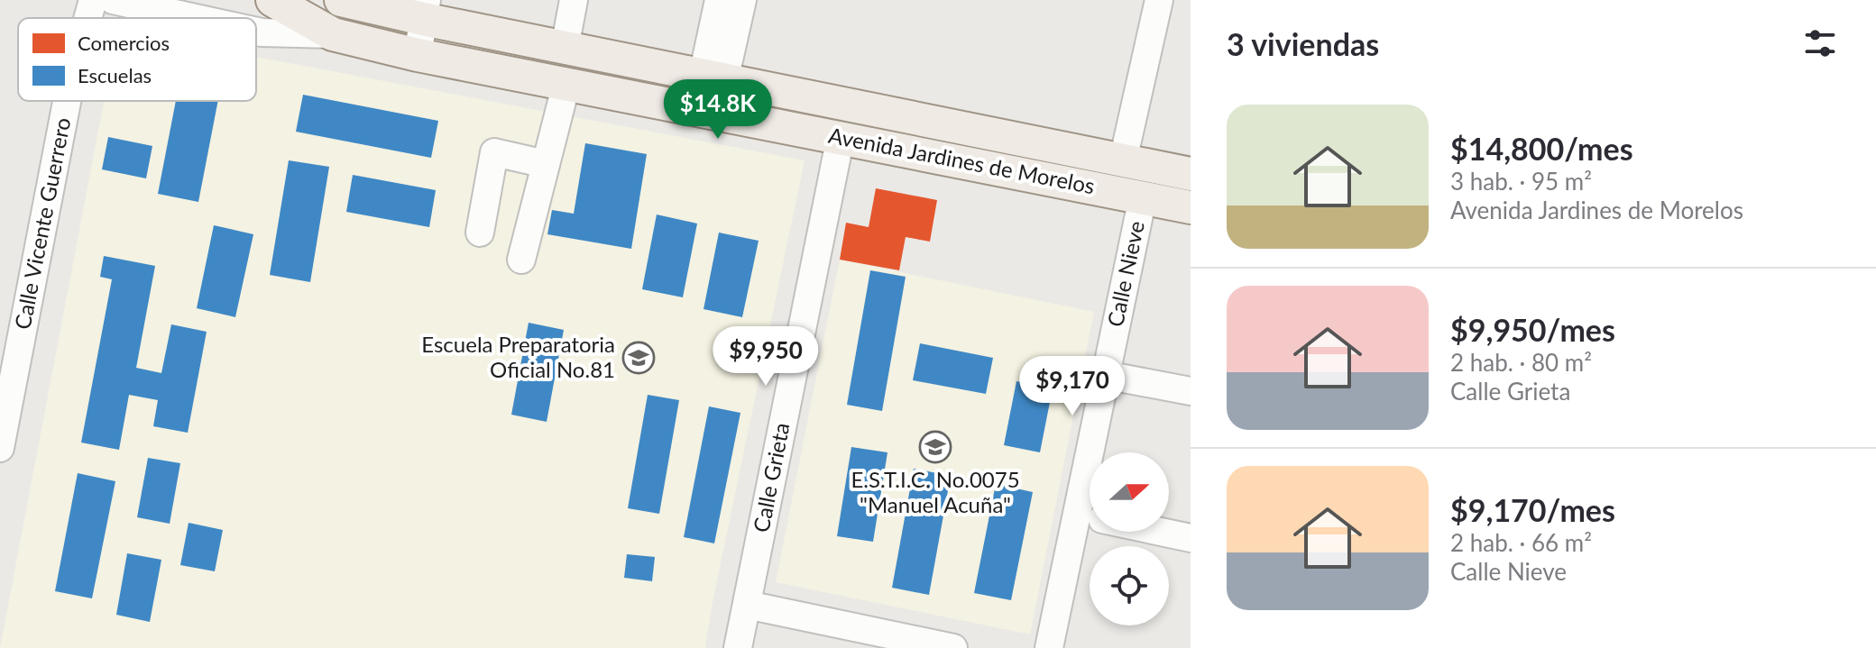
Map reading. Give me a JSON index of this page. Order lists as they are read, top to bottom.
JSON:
{
  "streets": {
    "main road": ["Avenida Jardines de Morelos"],
    "street": ["Calle Vicente Guerrero", "Calle Nieve", "Calle Grieta"]
  },
  "crossings": [
    ["Avenida Jardines de Morelos", "Calle Nieve"],
    ["Avenida Jardines de Morelos", "Calle Grieta"]
  ],
  "places": {
    "school or university": ["Escuela Preparatoria Oficial No.81", "E.S.T.I.C. No.0075 \"Manuel Acuña\""]
  },
  "legend": ["Comercios", "Escuelas"],
  "north": "right",
  "page": {
    "heading": "3 viviendas",
    "price": ["$14.8K", "$9,950", "$9,170"],
    "list": [
      {
        "name": "$14,800/mes",
        "note": "3 hab. · 95 m² · Avenida Jardines de Morelos"
      },
      {
        "name": "$9,950/mes",
        "note": "2 hab. · 80 m² · Calle Grieta"
      },
      {
        "name": "$9,170/mes",
        "note": "2 hab. · 66 m² · Calle Nieve"
      }
    ]
  }
}
